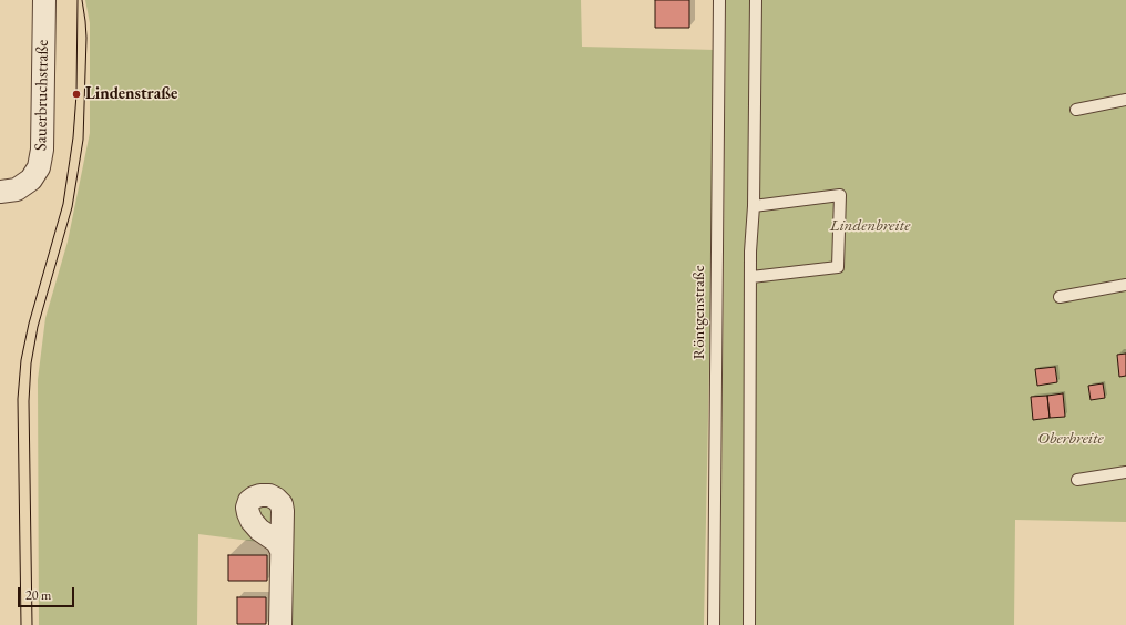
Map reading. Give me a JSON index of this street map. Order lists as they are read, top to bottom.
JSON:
{
  "streets": {
    "street": ["Sauerbruchstraße"],
    "lane": ["Röntgenstraße"]
  },
  "parks": ["Lindenbreite", "Oberbreite"],
  "places": ["Lindenstraße"],
  "scale_bar": "20 m"
}
